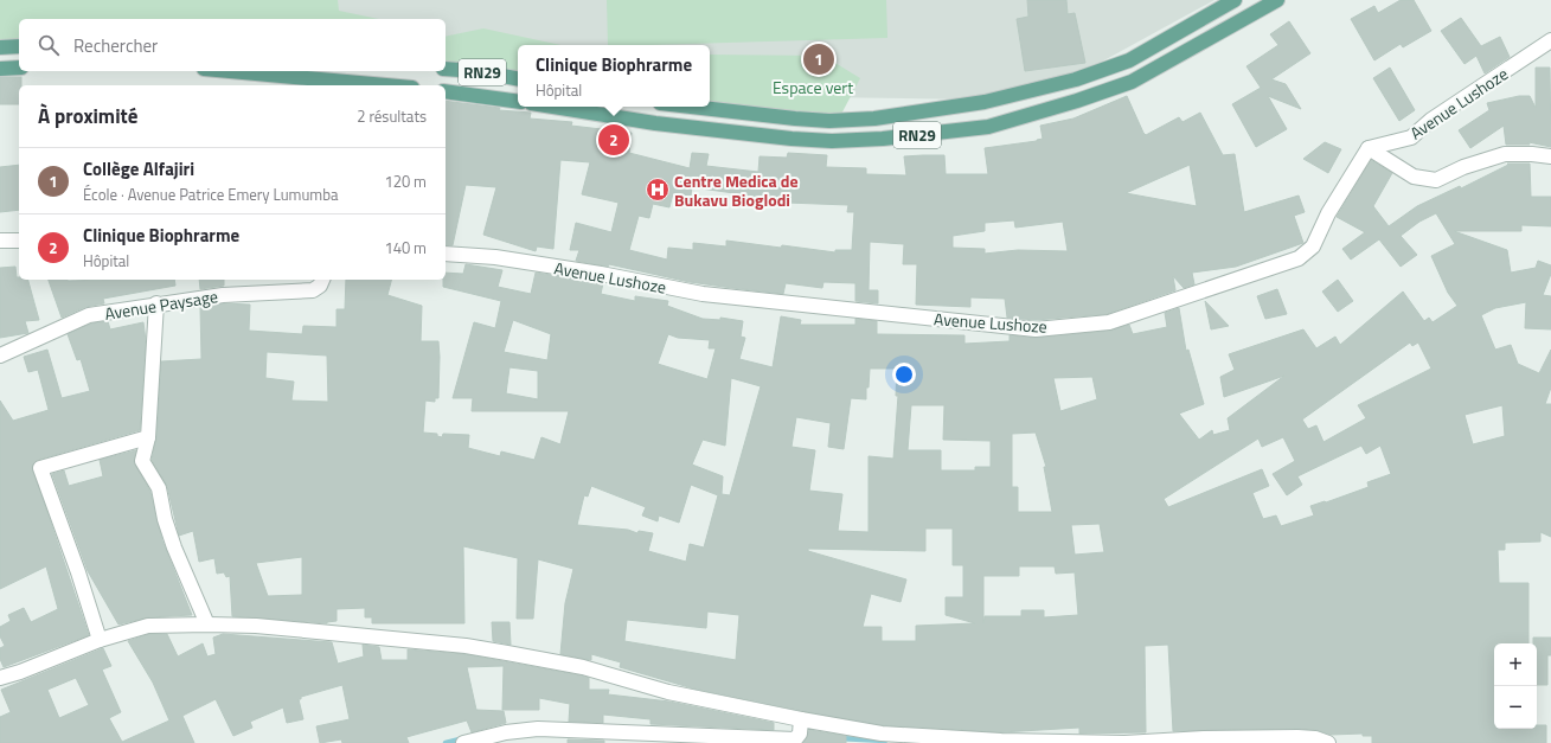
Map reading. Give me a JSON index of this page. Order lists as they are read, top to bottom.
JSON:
{
  "streets": {
    "main road": ["RN29"],
    "street": ["Avenue Lushoze", "Avenue Paysage"]
  },
  "parks": ["Espace vert"],
  "places": {
    "hospital": ["Centre Medica de Bukavu Bioglodi"]
  },
  "page": {
    "search": "Rechercher",
    "pins": ["1", "2"],
    "popup": ["Clinique Biophrarme", "Hôpital"],
    "heading": ["À proximité", "2 résultats"],
    "list": [
      {
        "mark": "1",
        "name": "Collège Alfajiri",
        "note": "École · Avenue Patrice Emery Lumumba",
        "value": "120 m"
      },
      {
        "mark": "2",
        "name": "Clinique Biophrarme",
        "note": "Hôpital",
        "value": "140 m"
      }
    ],
    "map_buttons": ["+", "−"]
  }
}
